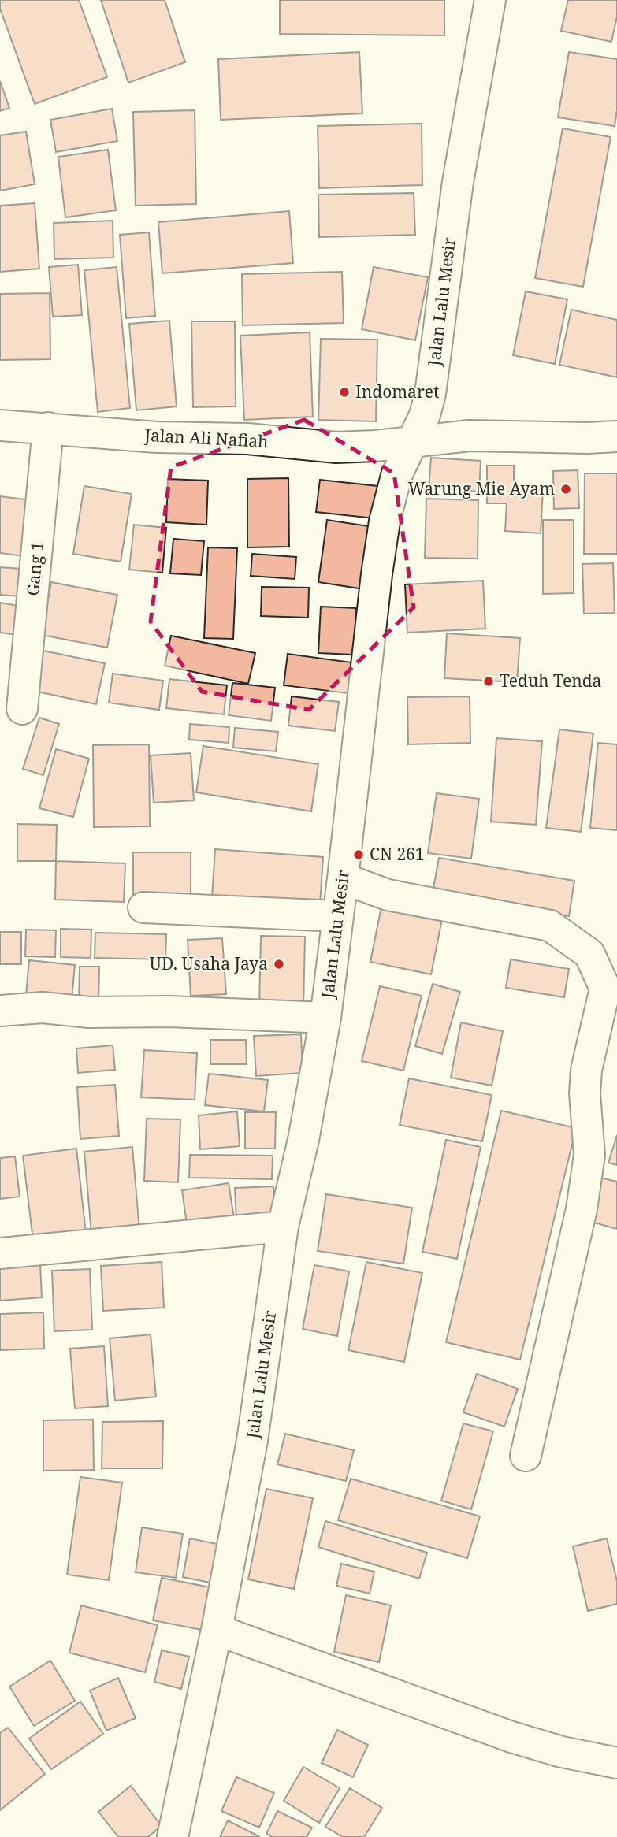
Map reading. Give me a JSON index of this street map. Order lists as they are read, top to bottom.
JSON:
{
  "streets": {
    "street": ["Jalan Lalu Mesir", "Jalan Ali Nafiah", "Gang 1"]
  },
  "crossings": [
    ["Jalan Lalu Mesir", "Jalan Ali Nafiah"],
    ["Jalan Ali Nafiah", "Gang 1"]
  ],
  "places": [
    "Indomaret",
    "Warung Mie Ayam",
    "Teduh Tenda",
    "CN 261",
    "UD. Usaha Jaya"
  ]
}
